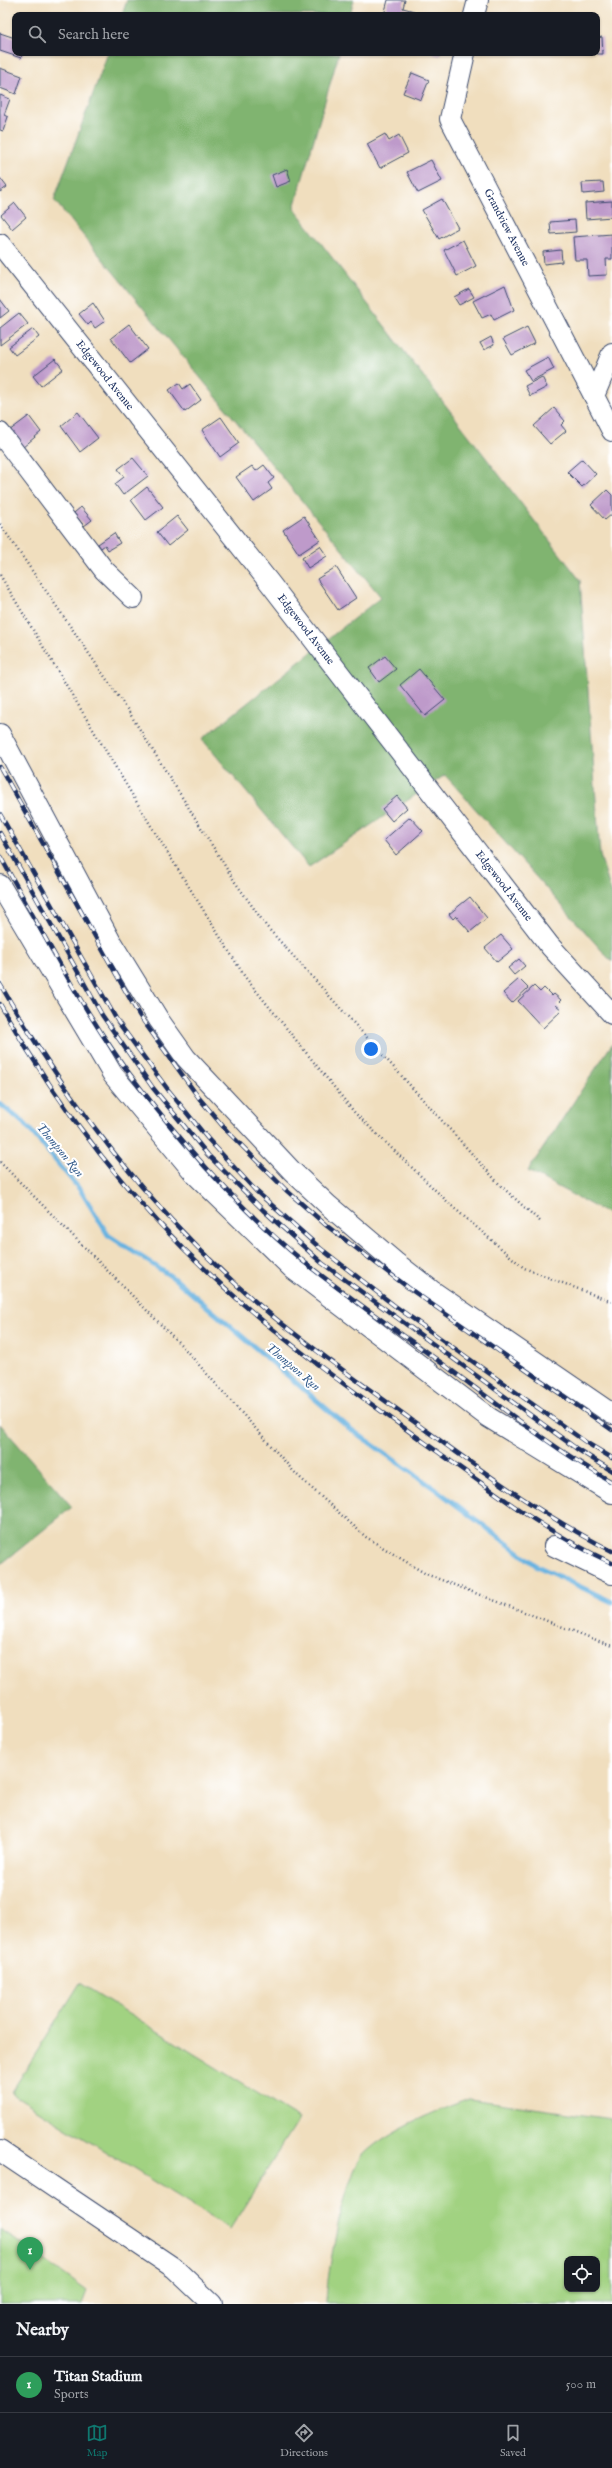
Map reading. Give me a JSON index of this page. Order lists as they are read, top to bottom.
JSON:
{
  "streets": {
    "street": ["Grandview Avenue", "Edgewood Avenue"]
  },
  "water": ["Thompson Run"],
  "page": {
    "search": "Search here",
    "pins": "1",
    "heading": "Nearby",
    "list": [
      {
        "mark": "1",
        "name": "Titan Stadium",
        "note": "Sports",
        "value": "500 m"
      }
    ],
    "nav": ["Map", "Directions", "Saved"]
  }
}
